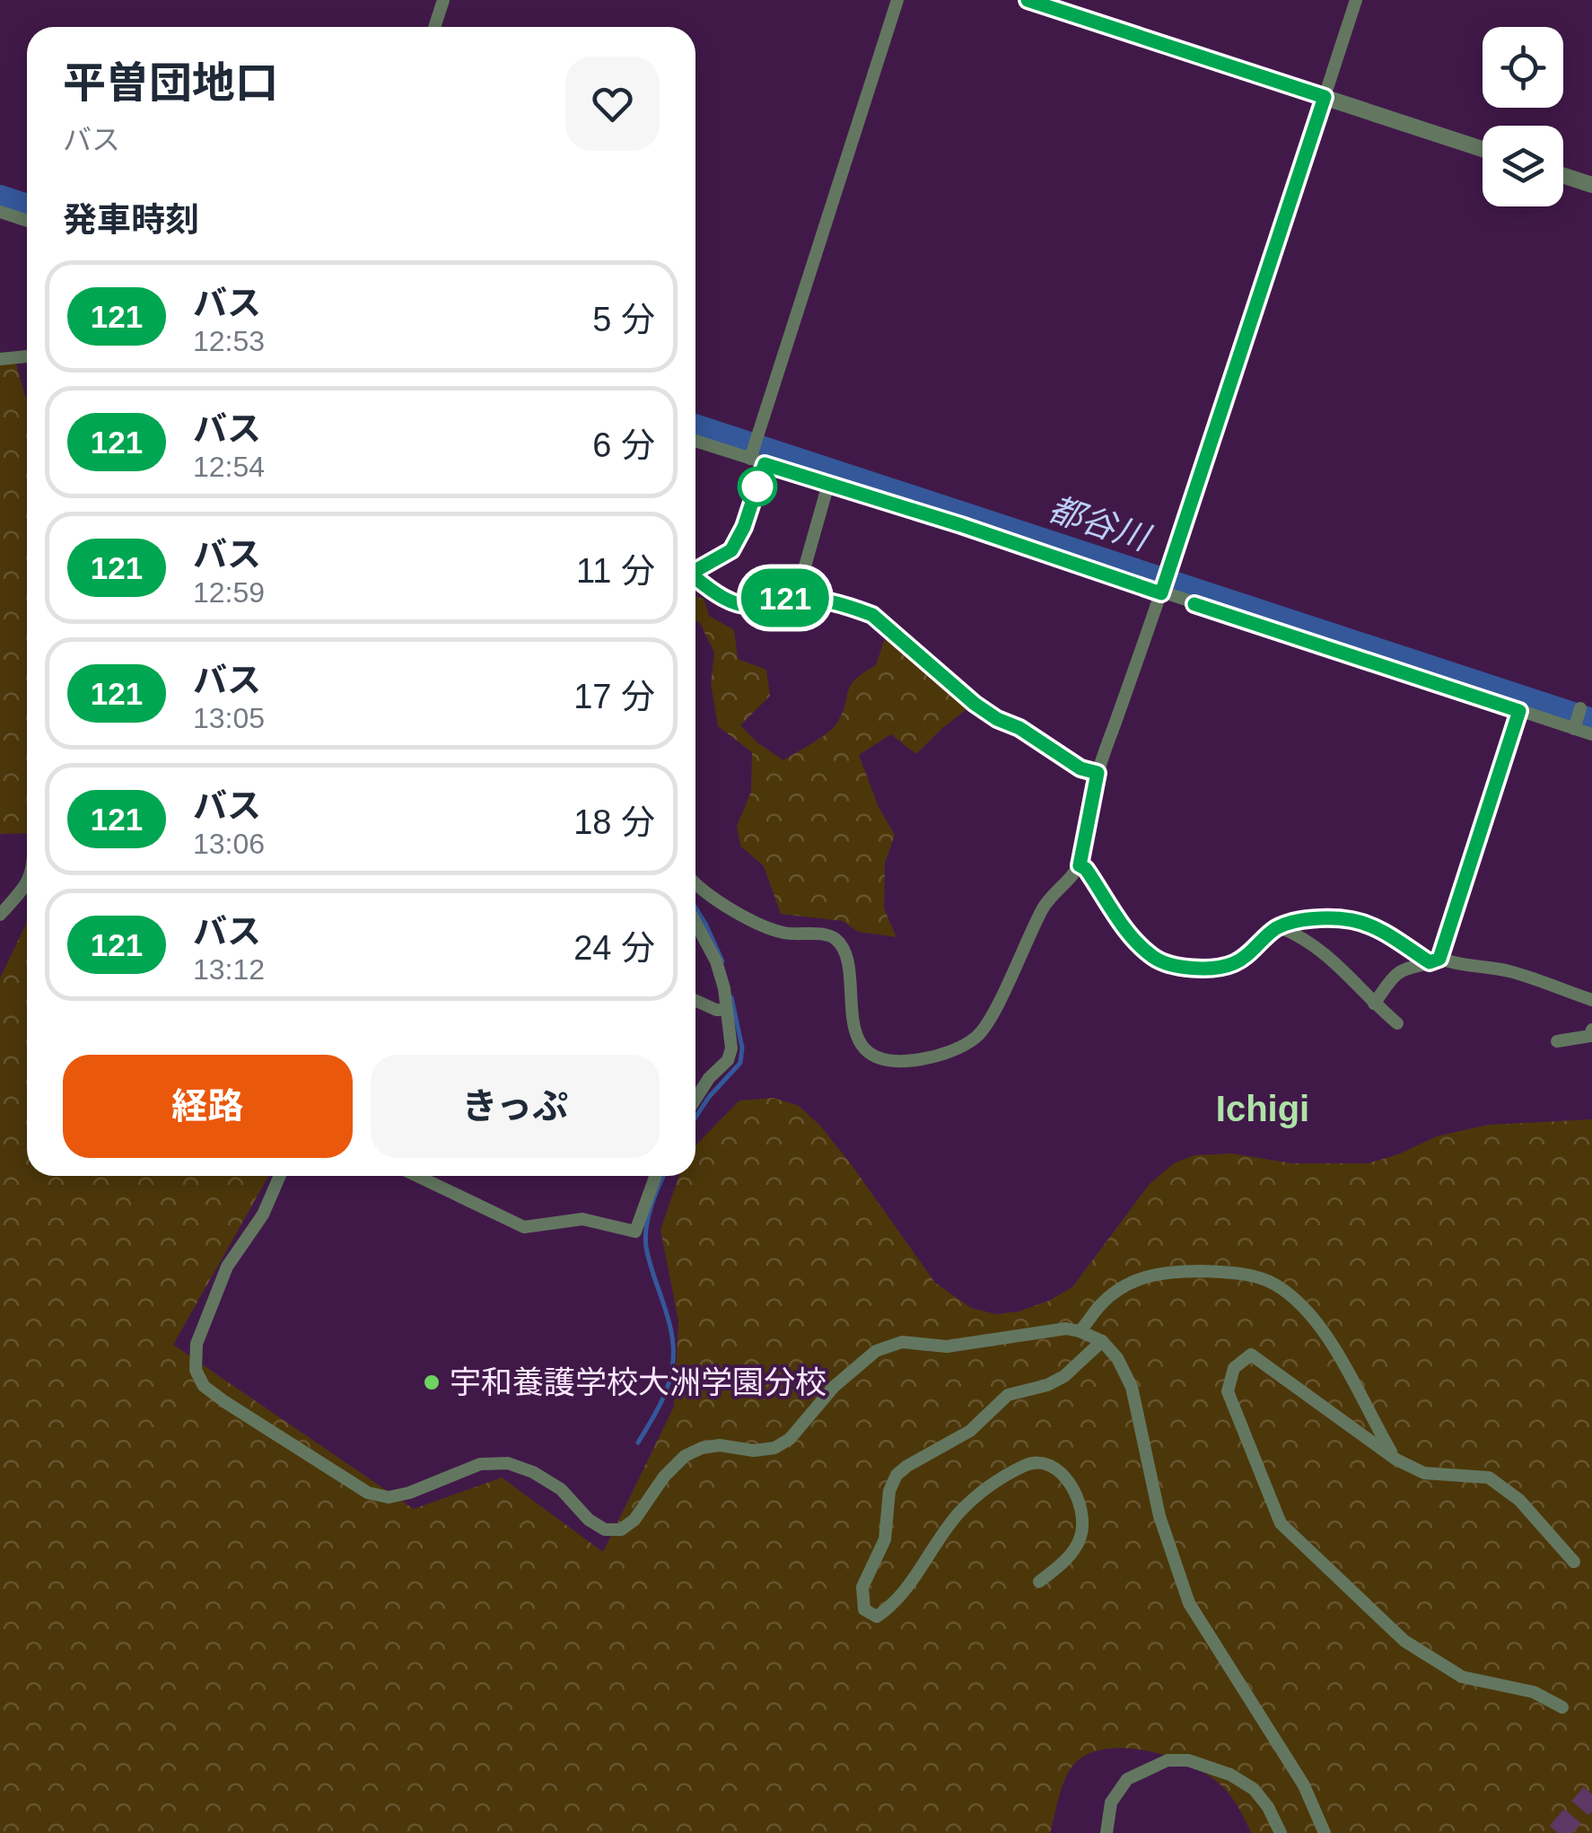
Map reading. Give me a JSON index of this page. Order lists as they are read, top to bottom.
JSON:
{
  "districts": ["Ichigi"],
  "water": ["都谷川"],
  "places": ["宇和養護学校大洲学園分校"],
  "lines": ["bus line 121"],
  "page": {
    "on_map": "121",
    "heading": [
      ["平曽団地口", "バス"],
      "発車時刻"
    ],
    "list": [
      {
        "mark": "121",
        "name": "バス",
        "note": "12:53",
        "value": "5 分"
      },
      {
        "mark": "121",
        "name": "バス",
        "note": "12:54",
        "value": "6 分"
      },
      {
        "mark": "121",
        "name": "バス",
        "note": "12:59",
        "value": "11 分"
      },
      {
        "mark": "121",
        "name": "バス",
        "note": "13:05",
        "value": "17 分"
      },
      {
        "mark": "121",
        "name": "バス",
        "note": "13:06",
        "value": "18 分"
      },
      {
        "mark": "121",
        "name": "バス",
        "note": "13:12",
        "value": "24 分"
      }
    ],
    "buttons": ["経路", "きっぷ"]
  }
}
